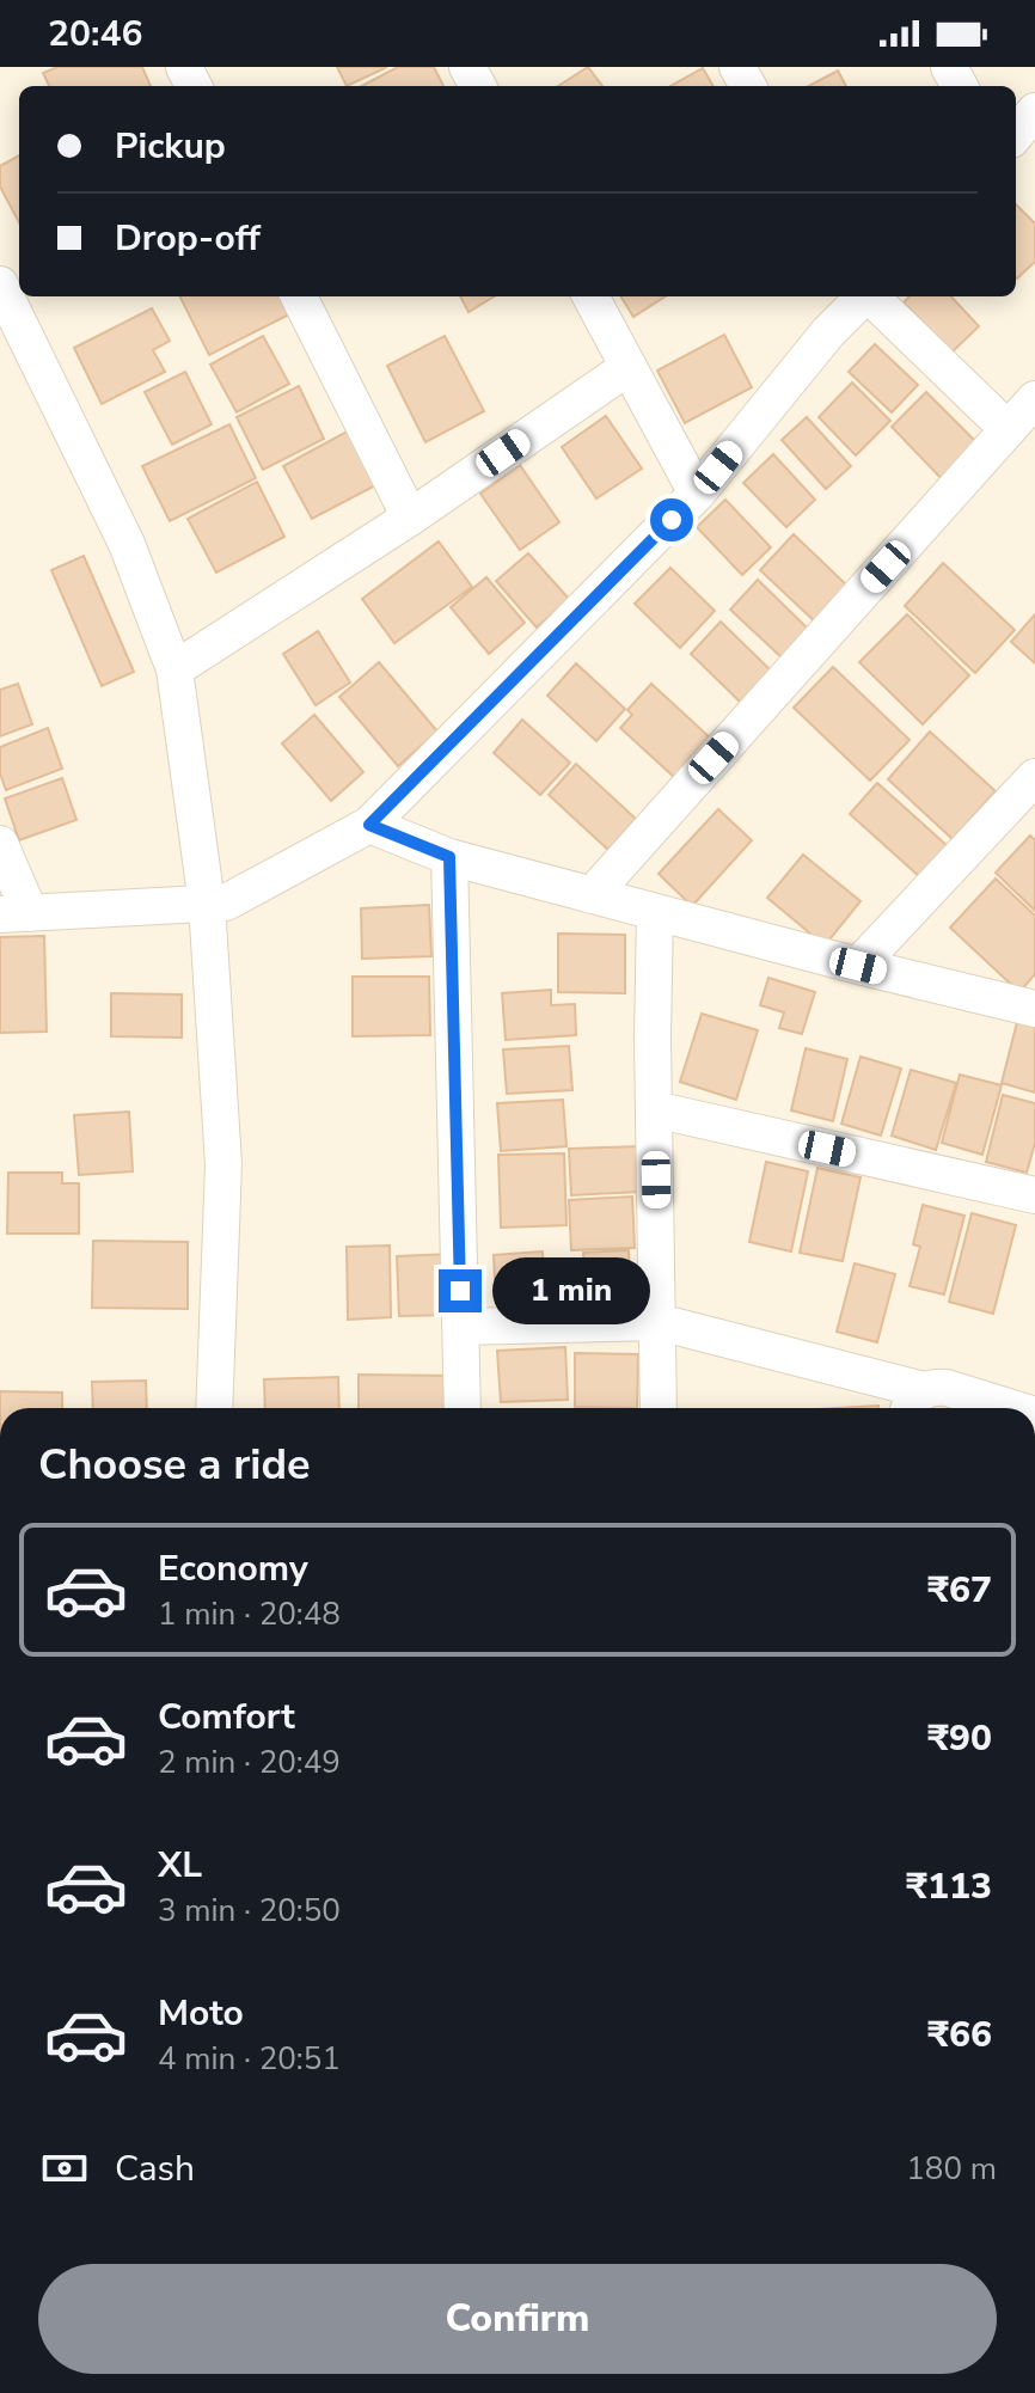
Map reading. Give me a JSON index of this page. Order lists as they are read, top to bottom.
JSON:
{
  "page": {
    "status": "20:46",
    "banner": ["Pickup", "Drop-off"],
    "bubble": "1 min",
    "heading": "Choose a ride",
    "list": [
      {
        "name": "Economy",
        "note": "1 min · 20:48",
        "value": "₹67"
      },
      {
        "name": "Comfort",
        "note": "2 min · 20:49",
        "value": "₹90"
      },
      {
        "name": "XL",
        "note": "3 min · 20:50",
        "value": "₹113"
      },
      {
        "name": "Moto",
        "note": "4 min · 20:51",
        "value": "₹66"
      }
    ],
    "pay": ["Cash", "180 m"],
    "buttons": "Confirm"
  }
}
